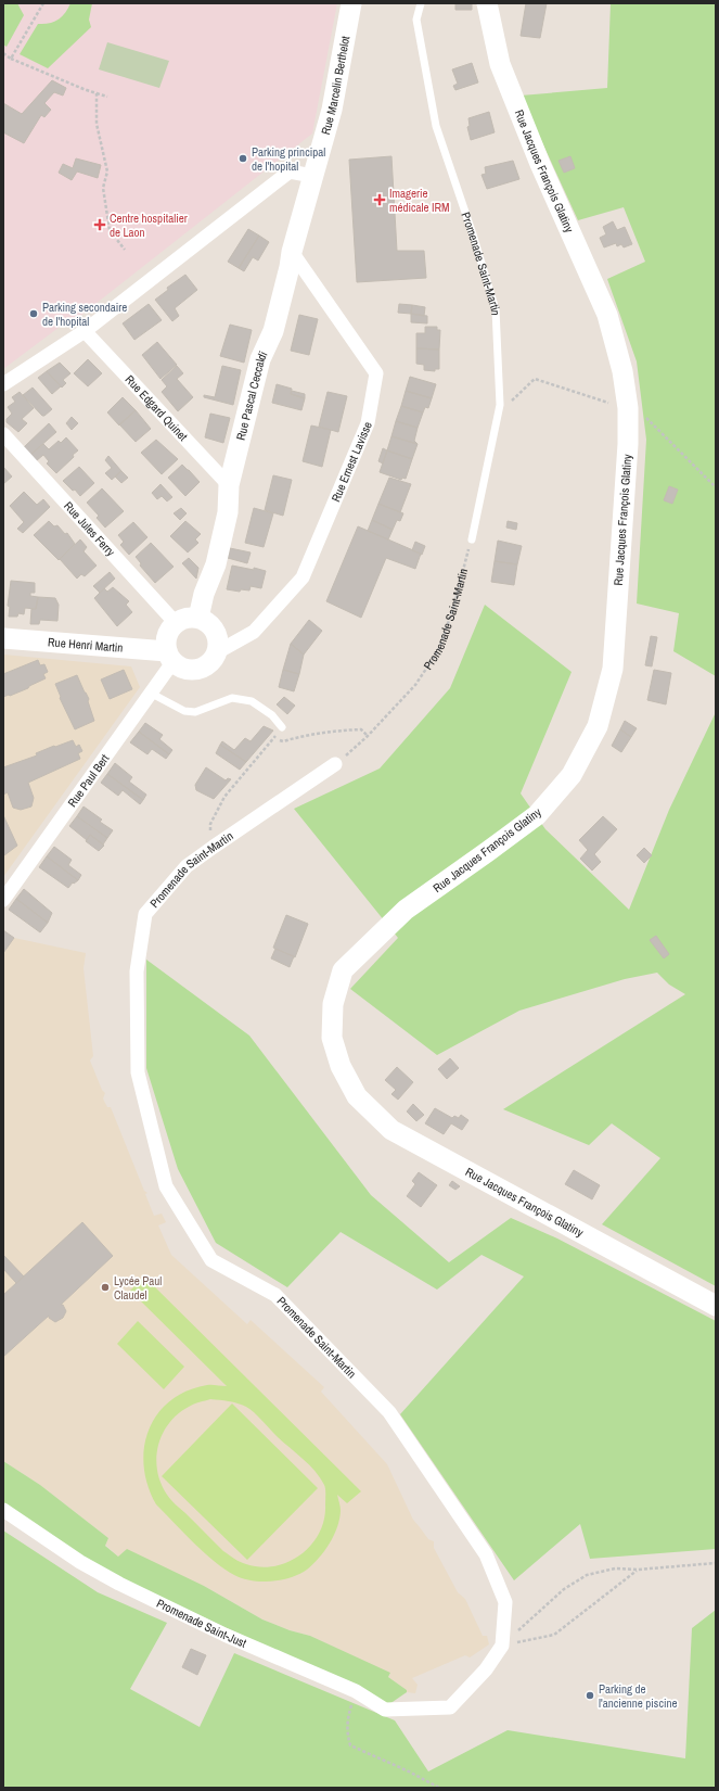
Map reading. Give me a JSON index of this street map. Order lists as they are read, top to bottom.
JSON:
{
  "streets": {
    "main road": [
      "Rue Marcelin Berthelot",
      "Rue Jacques François Glatiny",
      "Rue Pascal Ceccaldi",
      "Rue Henri Martin"
    ],
    "street": [
      "Promenade Saint-Martin",
      "Rue Edgard Quinet",
      "Rue Ernest Lavisse",
      "Rue Jules Ferry",
      "Rue Paul Bert",
      "Promenade Saint-Just"
    ]
  },
  "crossings": [
    ["Rue Marcelin Berthelot", "Rue Pascal Ceccaldi"],
    ["Promenade Saint-Martin", "Promenade Saint-Just"],
    ["Rue Pascal Ceccaldi", "Rue Edgard Quinet"],
    ["Rue Pascal Ceccaldi", "Rue Ernest Lavisse"],
    ["Rue Pascal Ceccaldi", "Rue Jules Ferry"],
    ["Rue Pascal Ceccaldi", "Rue Henri Martin"],
    ["Rue Pascal Ceccaldi", "Rue Paul Bert"],
    ["Rue Ernest Lavisse", "Rue Jules Ferry"],
    ["Rue Ernest Lavisse", "Rue Henri Martin"],
    ["Rue Ernest Lavisse", "Rue Paul Bert"],
    ["Rue Jules Ferry", "Rue Henri Martin"],
    ["Rue Jules Ferry", "Rue Paul Bert"],
    ["Rue Henri Martin", "Rue Paul Bert"]
  ],
  "places": {
    "other": [
      "Parking principal de l'hopital",
      "Parking secondaire de l'hopital",
      "Lycée Paul Claudel",
      "Parking de l'ancienne piscine"
    ],
    "health": ["Imagerie médicale IRM", "Centre hospitalier de Laon"]
  }
}
